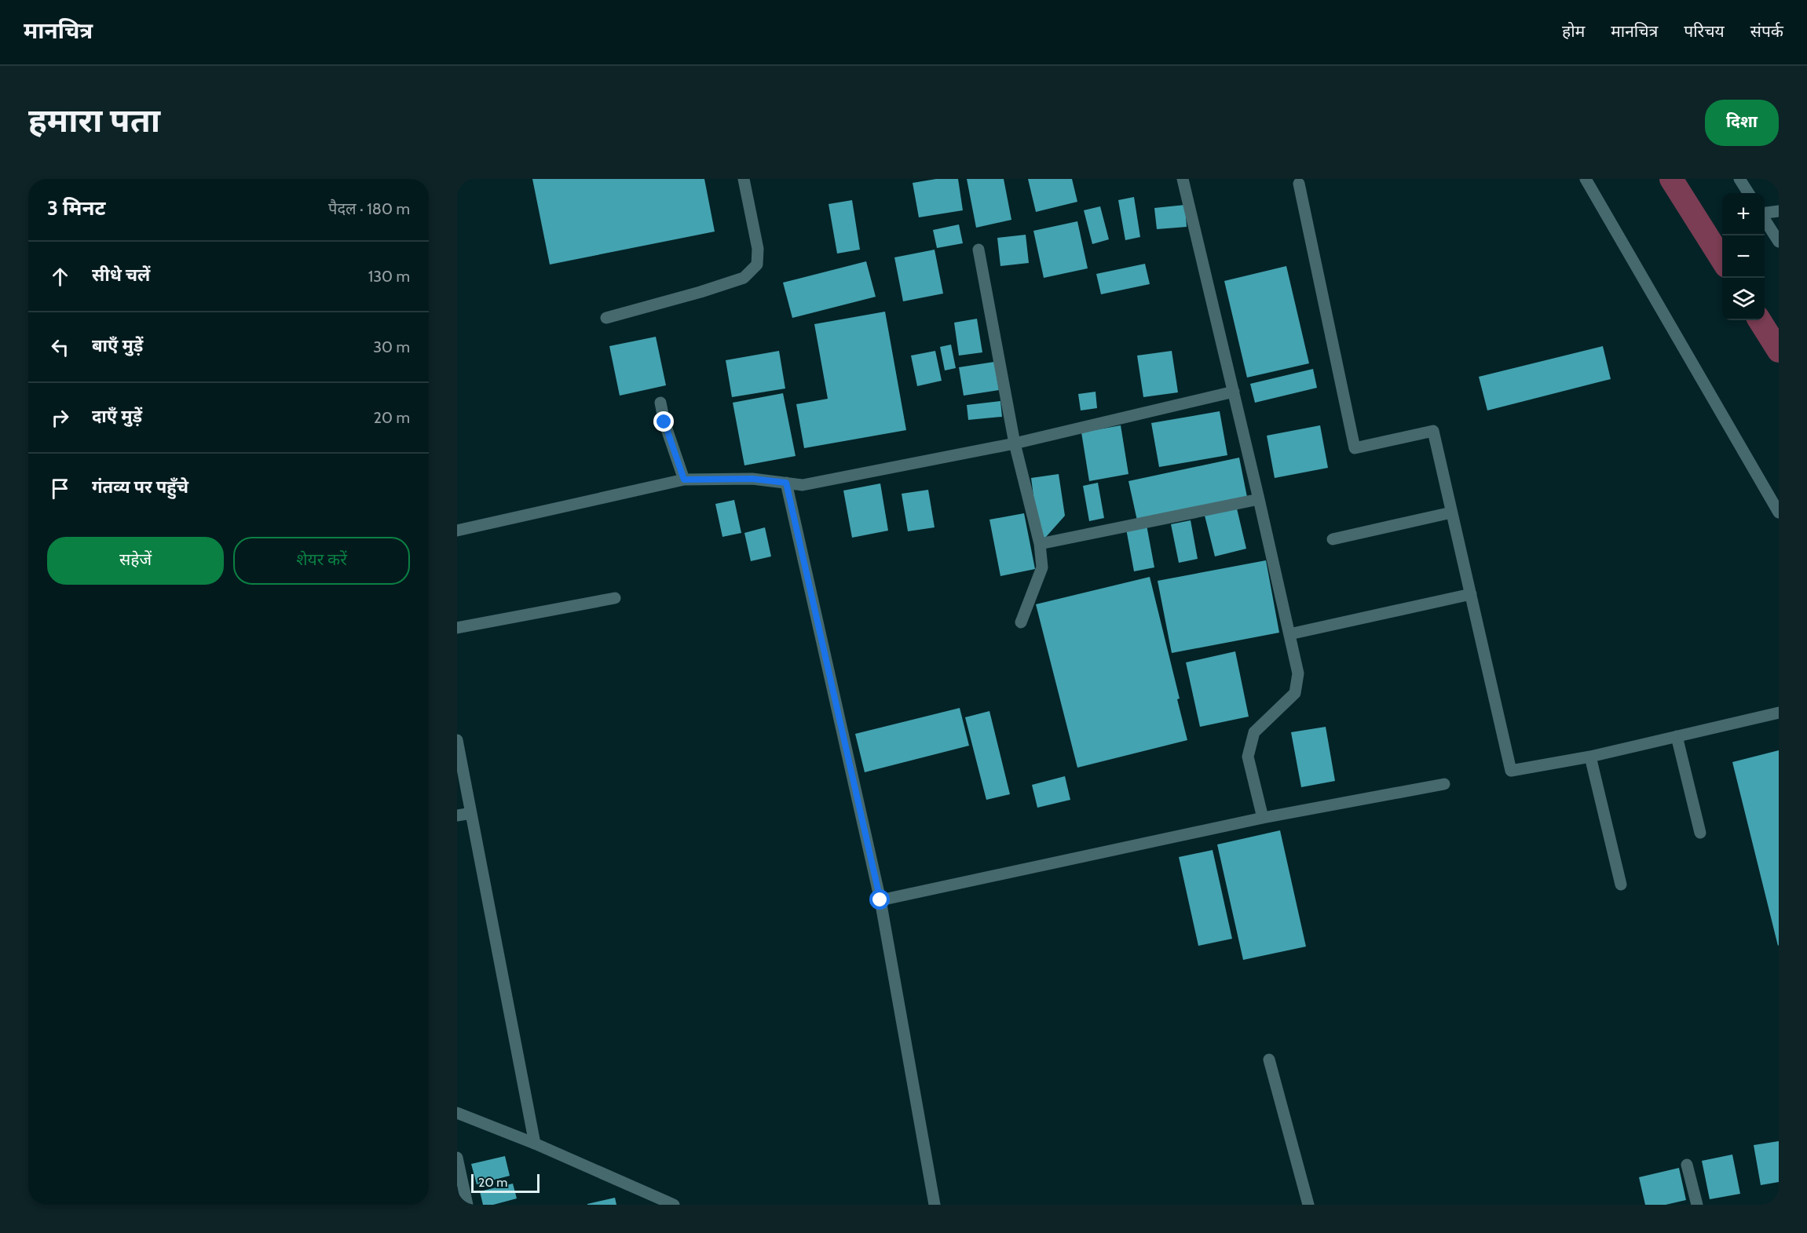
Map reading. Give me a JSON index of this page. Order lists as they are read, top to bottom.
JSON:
{
  "scale_bar": "20 m",
  "page": {
    "header": "मानचित्र",
    "nav": [
      "होम",
      "मानचित्र",
      "परिचय",
      "संपर्क"
    ],
    "title": "हमारा पता",
    "buttons": [
      "दिशा",
      ["सहेजें", "शेयर करें"]
    ],
    "heading": ["3 मिनट", "पैदल · 180 m"],
    "map_buttons": ["+", "−"],
    "list": [
      ["सीधे चलें", "130 m"],
      ["बाएँ मुड़ें", "30 m"],
      ["दाएँ मुड़ें", "20 m"],
      "गंतव्य पर पहुँचे"
    ],
    "scale": "20 m"
  }
}
